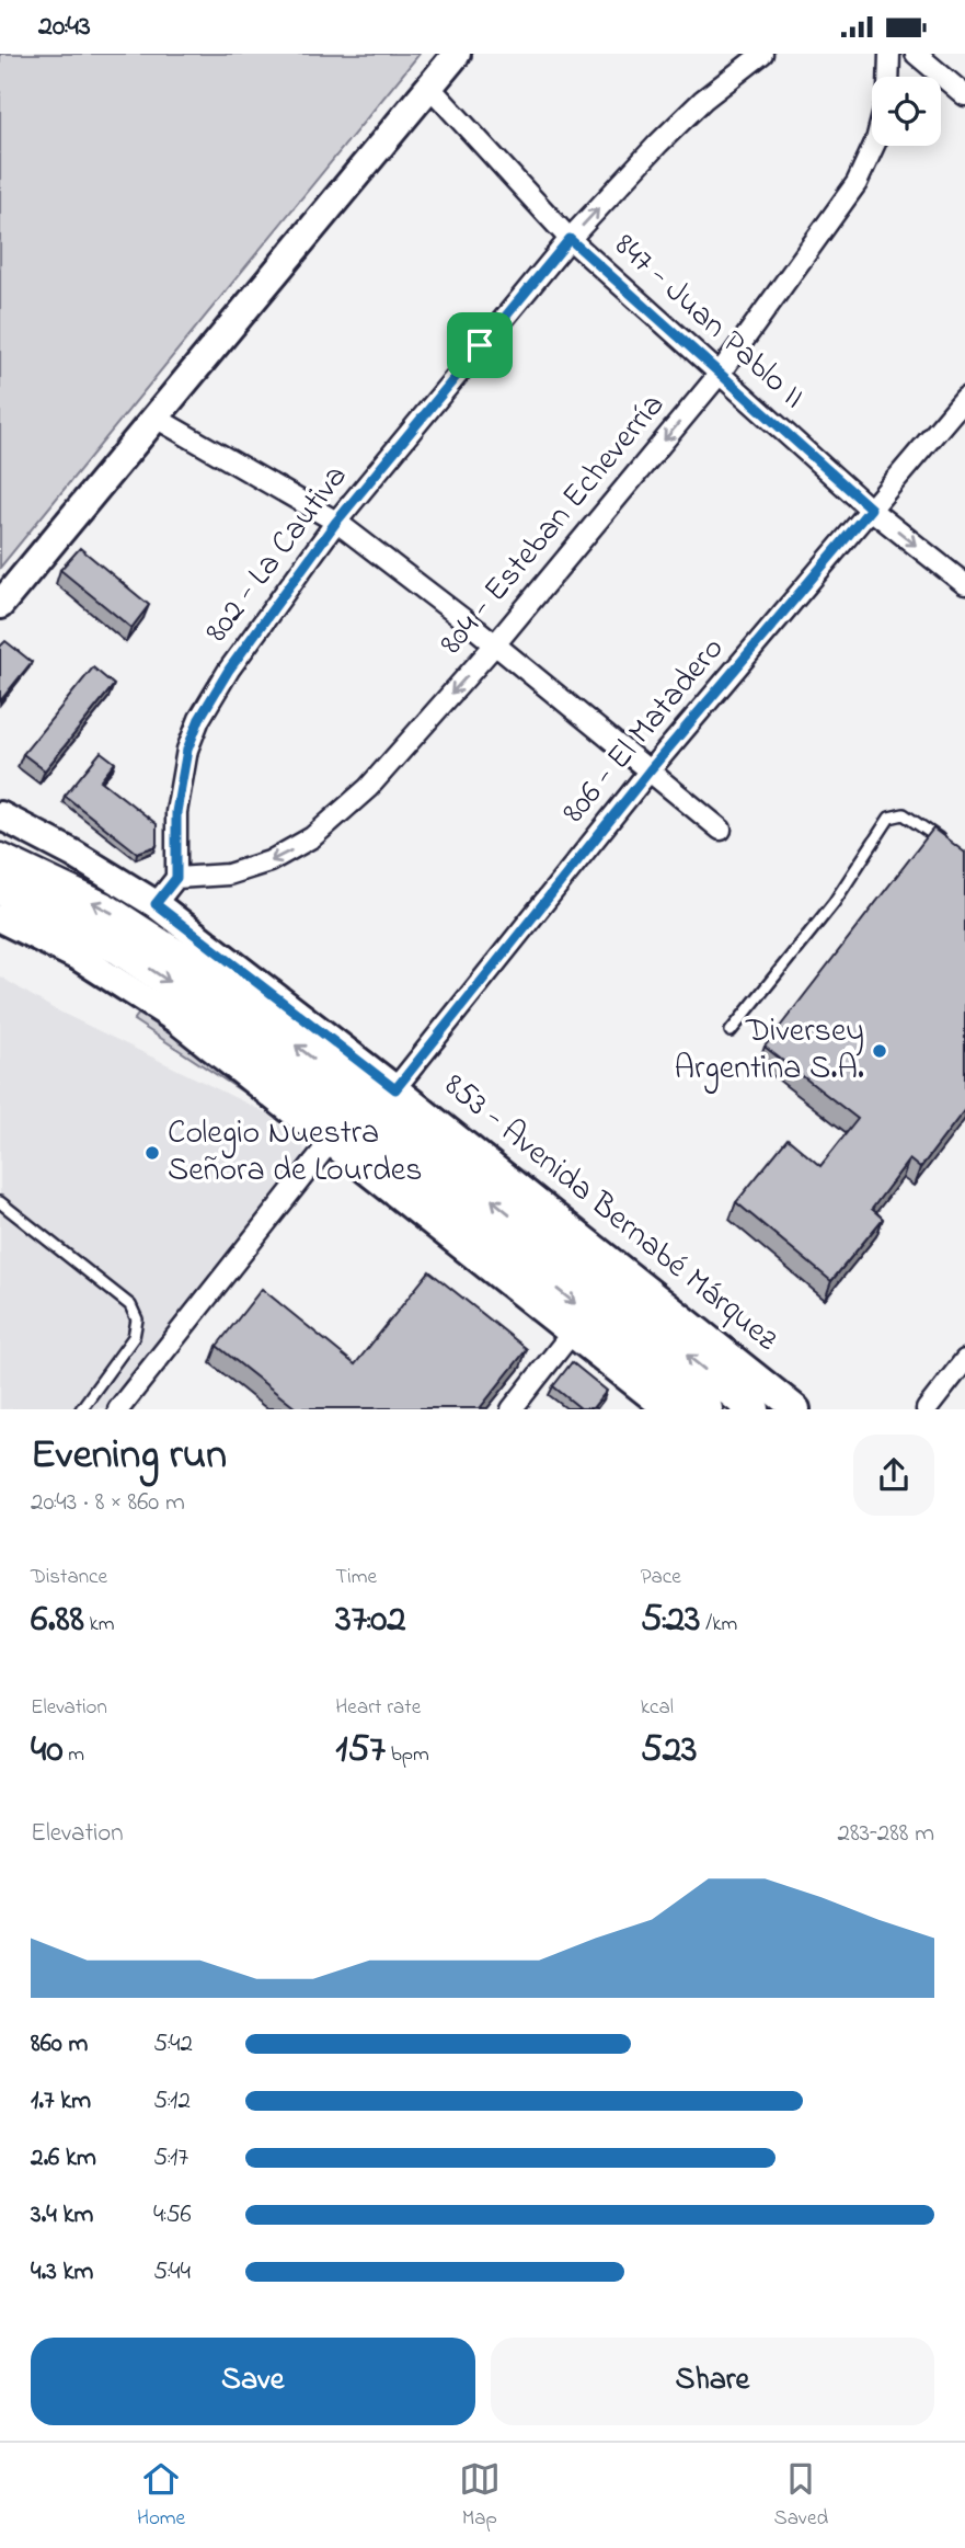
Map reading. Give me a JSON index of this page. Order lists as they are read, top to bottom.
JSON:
{
  "streets": {
    "main road": ["853 - Avenida Bernabé Márquez"],
    "street": [
      "847 - Juan Pablo II",
      "804 - Esteban Echeverría",
      "802 - La Cautiva",
      "806 - El Matadero"
    ]
  },
  "crossings": [
    ["847 - Juan Pablo II", "804 - Esteban Echeverría"],
    ["847 - Juan Pablo II", "802 - La Cautiva"],
    ["847 - Juan Pablo II", "806 - El Matadero"],
    ["804 - Esteban Echeverría", "802 - La Cautiva"],
    ["806 - El Matadero", "853 - Avenida Bernabé Márquez"]
  ],
  "one_way": ["804 - Esteban Echeverría"],
  "places": ["Diversey Argentina S.A.", "Colegio Nuestra Señora de Lourdes"],
  "page": {
    "status": "20:43",
    "heading": ["Evening run", "20:43 · 8 × 860 m"],
    "stats": [
      ["Distance", "6.88 km"],
      ["Time", "37:02"],
      ["Pace", "5:23 /km"],
      ["Elevation", "40 m"],
      ["Heart rate", "157 bpm"],
      ["kcal", "523"]
    ],
    "chart": ["Elevation", "283–288 m"],
    "list": [
      {
        "name": "860 m",
        "note": "5:42"
      },
      {
        "name": "1.7 km",
        "note": "5:12"
      },
      {
        "name": "2.6 km",
        "note": "5:17"
      },
      {
        "name": "3.4 km",
        "note": "4:56"
      },
      {
        "name": "4.3 km",
        "note": "5:44"
      }
    ],
    "buttons": ["Save", "Share"],
    "tabs": ["Home", "Map", "Saved"]
  }
}
